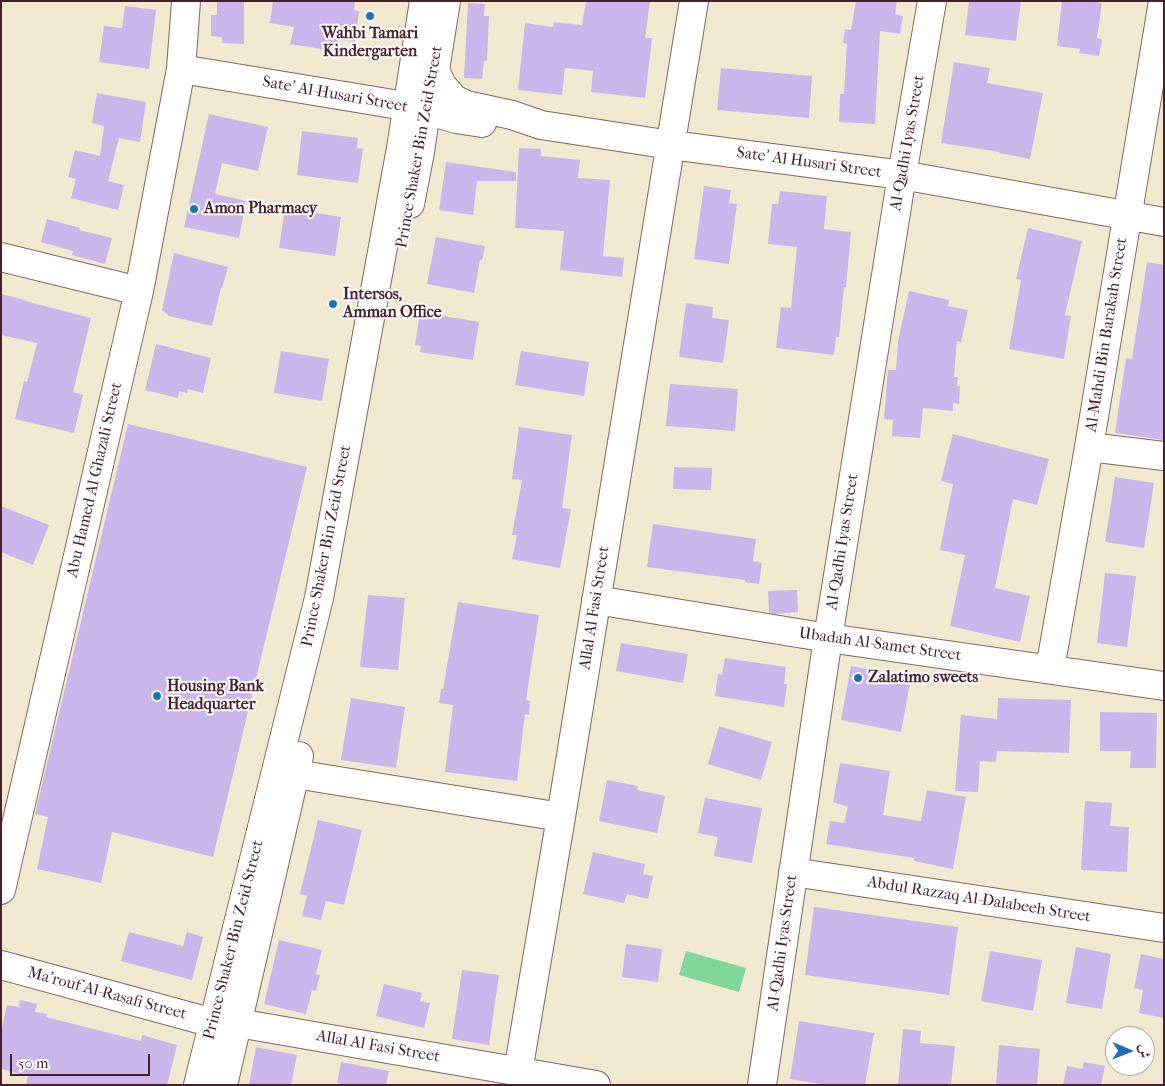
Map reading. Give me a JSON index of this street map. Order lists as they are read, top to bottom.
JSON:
{
  "streets": {
    "street": [
      "Sate' Al-Husari Street",
      "Al-Qadhi Iyas Street",
      "Prince Shaker Bin Zeid Street",
      "Sate' Al Husari Street",
      "Al-Mahdi Bin Barakah Street",
      "Abu Hamed Al Ghazali Street",
      "Allal Al Fasi Street",
      "Ubadah Al-Samet Street",
      "Abdul Razzaq Al-Dalabeeh Street",
      "Ma'rouf Al-Rasafi Street"
    ]
  },
  "crossings": [
    ["Sate' Al-Husari Street", "Prince Shaker Bin Zeid Street"],
    ["Sate' Al-Husari Street", "Sate' Al Husari Street"],
    ["Sate' Al-Husari Street", "Abu Hamed Al Ghazali Street"],
    ["Al-Qadhi Iyas Street", "Sate' Al Husari Street"],
    ["Al-Qadhi Iyas Street", "Ubadah Al-Samet Street"],
    ["Al-Qadhi Iyas Street", "Abdul Razzaq Al-Dalabeeh Street"],
    ["Prince Shaker Bin Zeid Street", "Allal Al Fasi Street"],
    ["Prince Shaker Bin Zeid Street", "Ma'rouf Al-Rasafi Street"],
    ["Sate' Al Husari Street", "Al-Mahdi Bin Barakah Street"],
    ["Sate' Al Husari Street", "Allal Al Fasi Street"],
    ["Al-Mahdi Bin Barakah Street", "Ubadah Al-Samet Street"],
    ["Allal Al Fasi Street", "Ubadah Al-Samet Street"],
    ["Allal Al Fasi Street", "Ma'rouf Al-Rasafi Street"]
  ],
  "places": [
    "Wahbi Tamari Kindergarten",
    "Amon Pharmacy",
    "Intersos, Amman Office",
    "Zalatimo sweets",
    "Housing Bank Headquarter"
  ],
  "scale_bar": "50 m",
  "north": "right"
}
